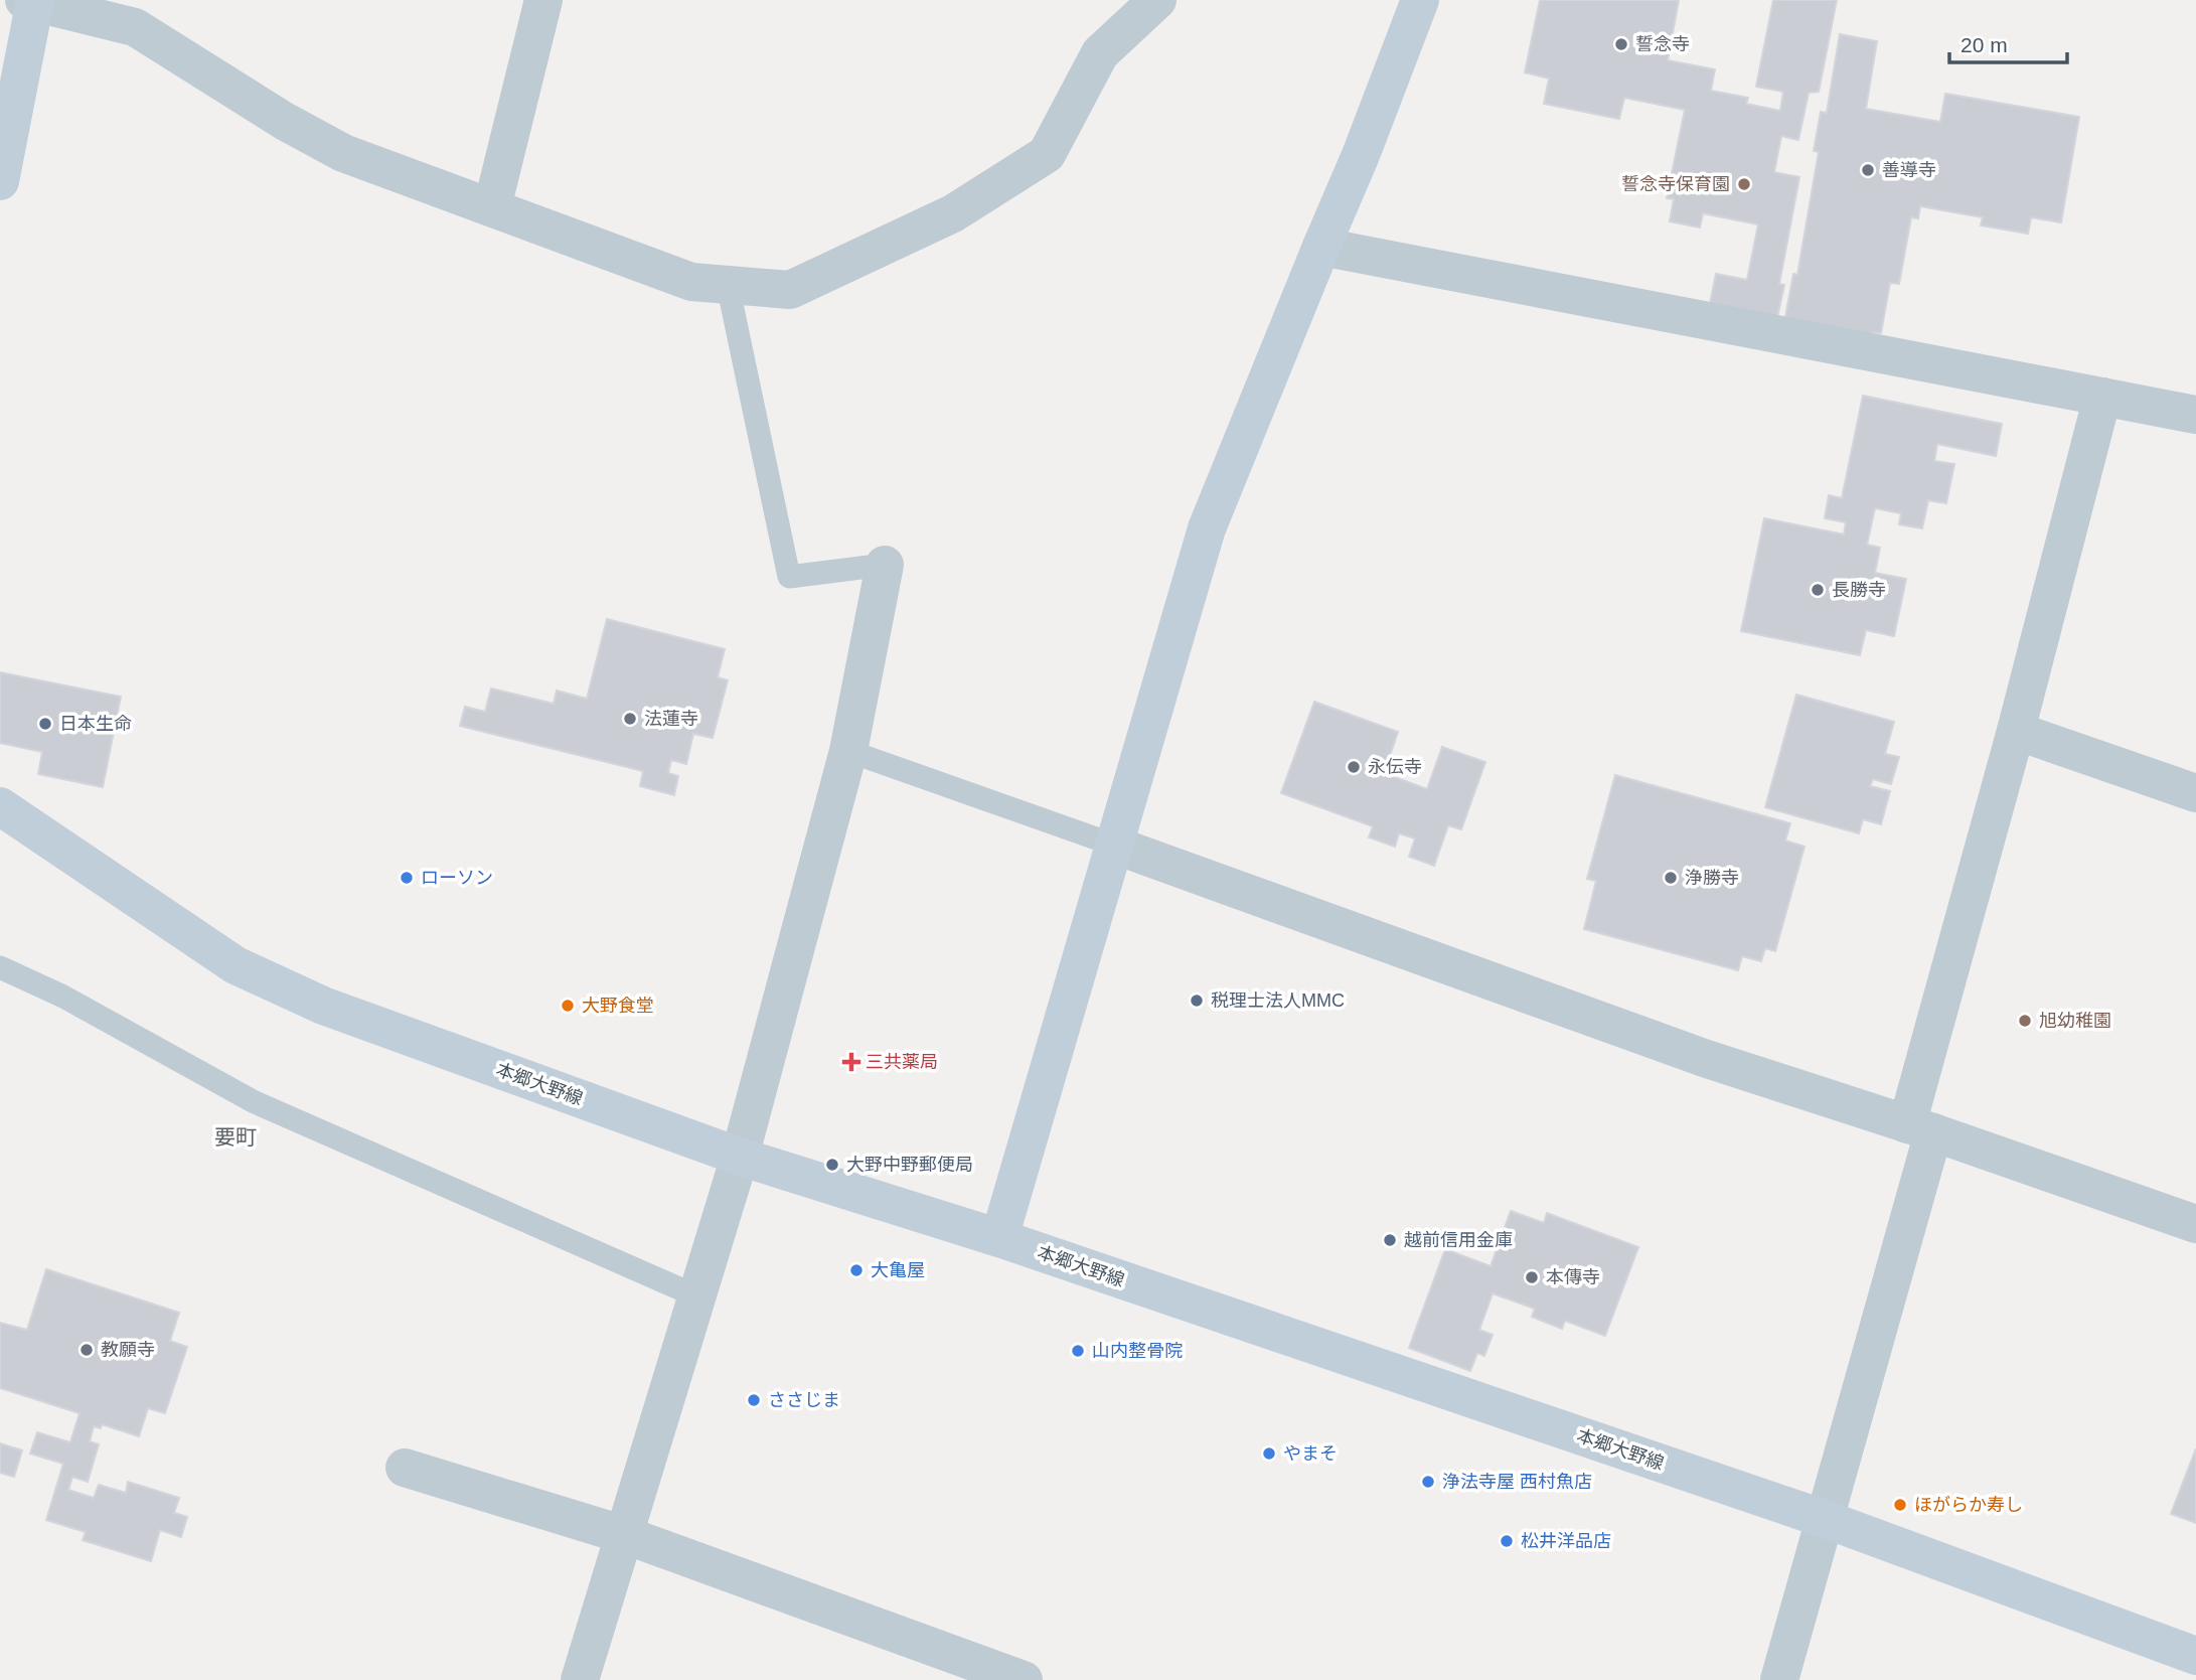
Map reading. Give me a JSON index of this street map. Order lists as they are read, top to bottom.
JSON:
{
  "streets": {
    "main road": ["本郷大野線"]
  },
  "districts": ["要町"],
  "places": {
    "other": [
      "誓念寺",
      "善導寺",
      "誓念寺保育園",
      "長勝寺",
      "法蓮寺",
      "日本生命",
      "永伝寺",
      "ローソン",
      "浄勝寺",
      "税理士法人MMC",
      "大野食堂",
      "旭幼稚園",
      "大野中野郵便局",
      "越前信用金庫",
      "大亀屋",
      "本傳寺",
      "教願寺",
      "山内整骨院",
      "ささじま",
      "やまそ",
      "浄法寺屋 西村魚店",
      "ほがらか寿し",
      "松井洋品店"
    ],
    "health": ["三共薬局"]
  },
  "scale_bar": "20 m"
}
